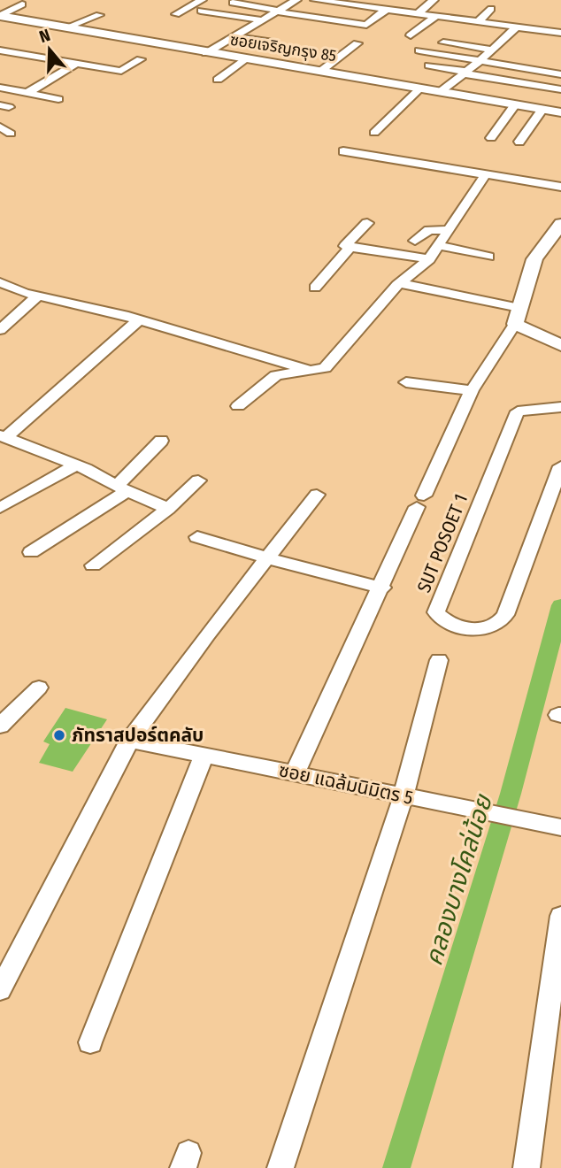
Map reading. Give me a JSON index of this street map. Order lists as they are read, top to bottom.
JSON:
{
  "streets": {
    "street": ["ซอยเจริญกรุง 85", "SUT POSOET 1", "ซอย แฉล้มนิมิตร 5"]
  },
  "water": ["คลองบางโคล่น้อย"],
  "places": ["ภัทราสปอร์ตคลับ"],
  "north": "top"
}
